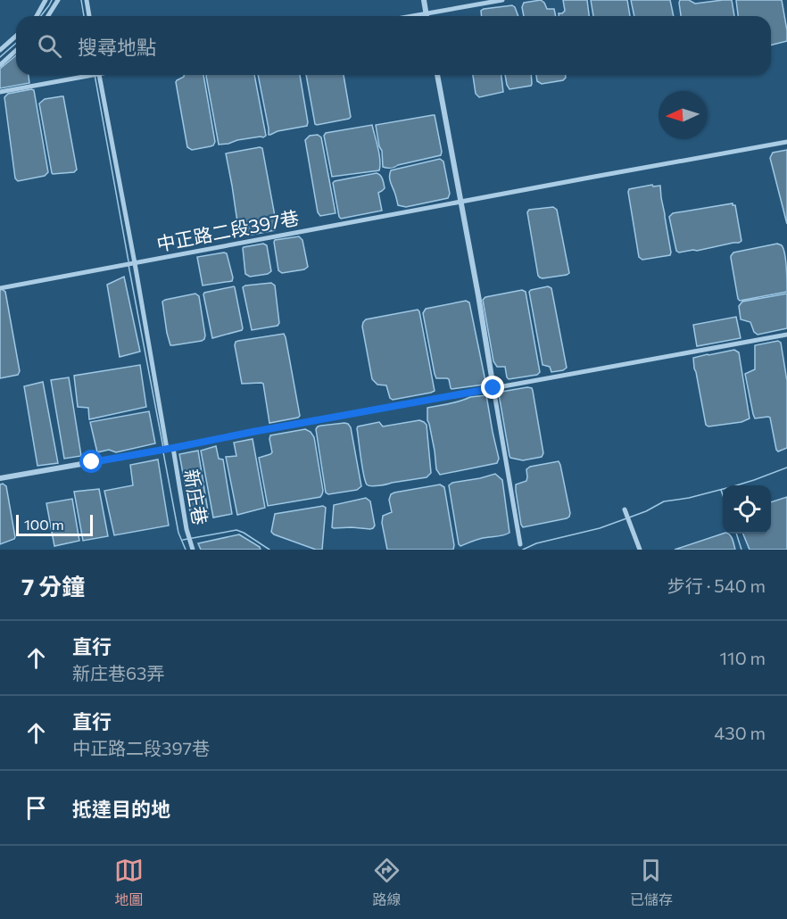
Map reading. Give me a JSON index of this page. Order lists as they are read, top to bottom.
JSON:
{
  "streets": {
    "street": ["中正路二段397巷", "新庄巷"]
  },
  "crossings": [
    ["中正路二段397巷", "新庄巷"]
  ],
  "scale_bar": "100 m",
  "north": "left",
  "page": {
    "search": "搜尋地點",
    "scale": "100 m",
    "heading": ["7 分鐘", "步行 · 540 m"],
    "list": [
      ["直行", "新庄巷63弄", "110 m"],
      ["直行", "中正路二段397巷", "430 m"],
      "抵達目的地"
    ],
    "nav": ["地圖", "路線", "已儲存"]
  }
}
